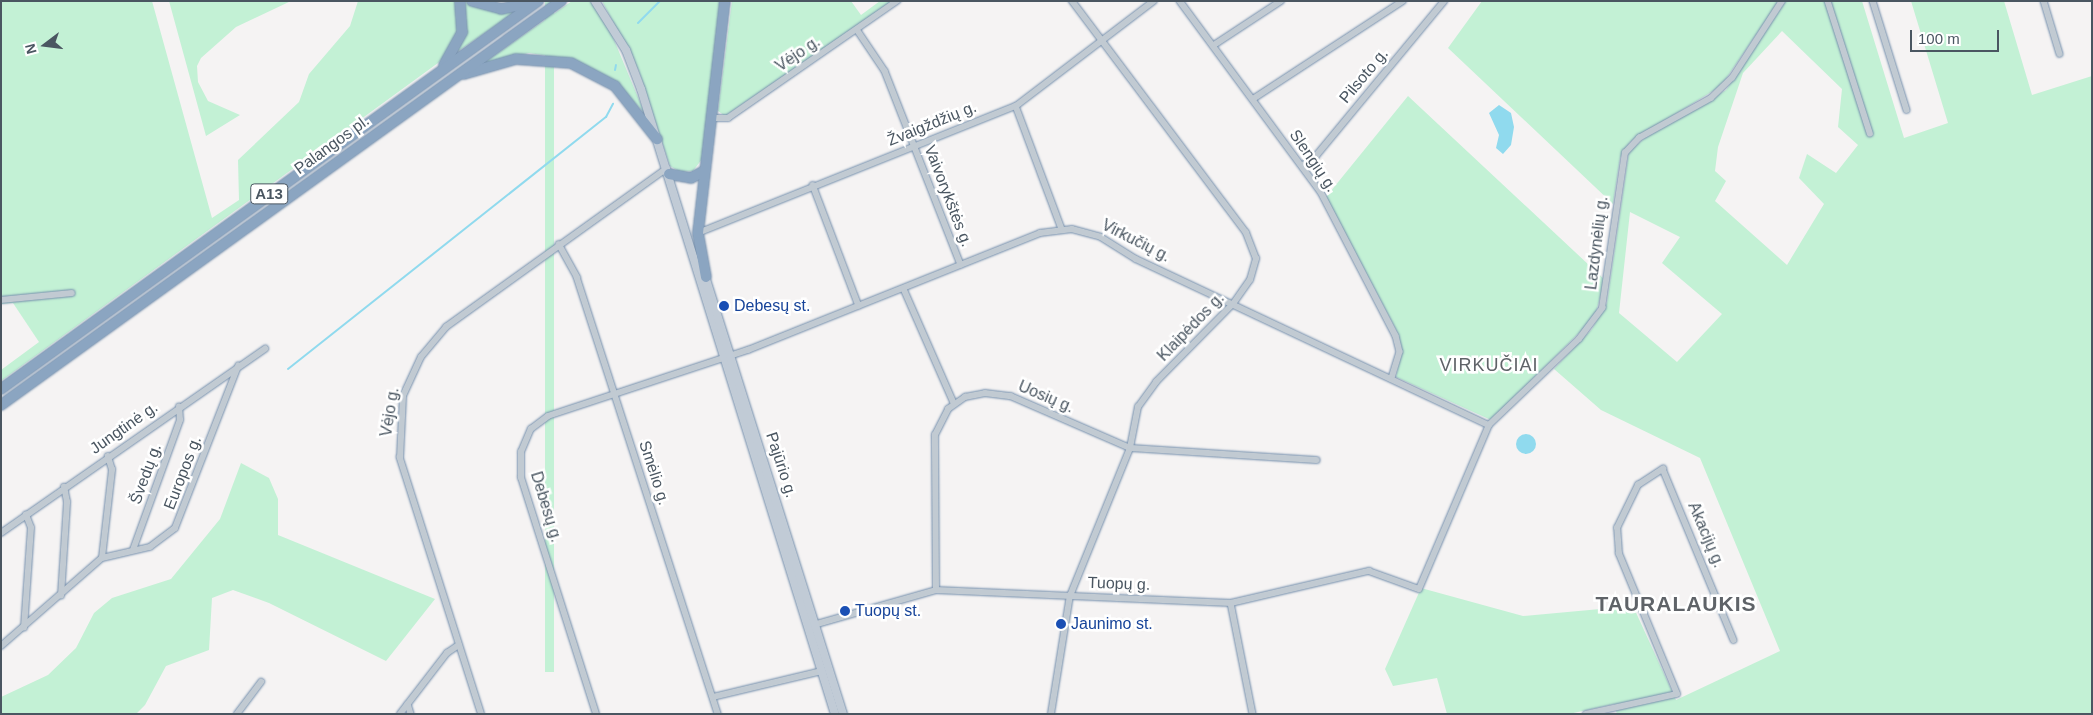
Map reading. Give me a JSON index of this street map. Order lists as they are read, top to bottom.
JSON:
{
  "streets": {
    "highway": ["Palangos pl.", "A13"],
    "main road": ["Pajūrio g."],
    "street": [
      "Vėjo g.",
      "Pilsoto g.",
      "Žvaigždžių g.",
      "Slengių g.",
      "Vaivorykštės g.",
      "Virkučių g.",
      "Lazdynėlių g.",
      "Klaipėdos g.",
      "Uosių g.",
      "Jungtinė g.",
      "Europos g.",
      "Smėlio g.",
      "Švedų g.",
      "Debesų g.",
      "Akacijų g.",
      "Tuopų g."
    ]
  },
  "crossings": [
    ["Vėjo g.", "Vaivorykštės g."],
    ["Vėjo g.", "Pajūrio g."],
    ["Vėjo g.", "Smėlio g."],
    ["Pilsoto g.", "Slengių g."],
    ["Žvaigždžių g.", "Vaivorykštės g."],
    ["Žvaigždžių g.", "Klaipėdos g."],
    ["Slengių g.", "Virkučių g."],
    ["Vaivorykštės g.", "Virkučių g."],
    ["Virkučių g.", "Lazdynėlių g."],
    ["Virkučių g.", "Klaipėdos g."],
    ["Virkučių g.", "Pajūrio g."],
    ["Virkučių g.", "Debesų g."],
    ["Lazdynėlių g.", "Tuopų g."],
    ["Klaipėdos g.", "Uosių g."],
    ["Klaipėdos g.", "Tuopų g."],
    ["Jungtinė g.", "Europos g."],
    ["Jungtinė g.", "Švedų g."],
    ["Pajūrio g.", "Debesų g."],
    ["Pajūrio g.", "Tuopų g."],
    ["Europos g.", "Švedų g."],
    ["Smėlio g.", "Debesų g."]
  ],
  "districts": ["VIRKUČIAI", "TAURALAUKIS"],
  "places": ["Debesų st.", "Tuopų st.", "Jaunimo st."],
  "scale_bar": "100 m",
  "north": "left"
}
